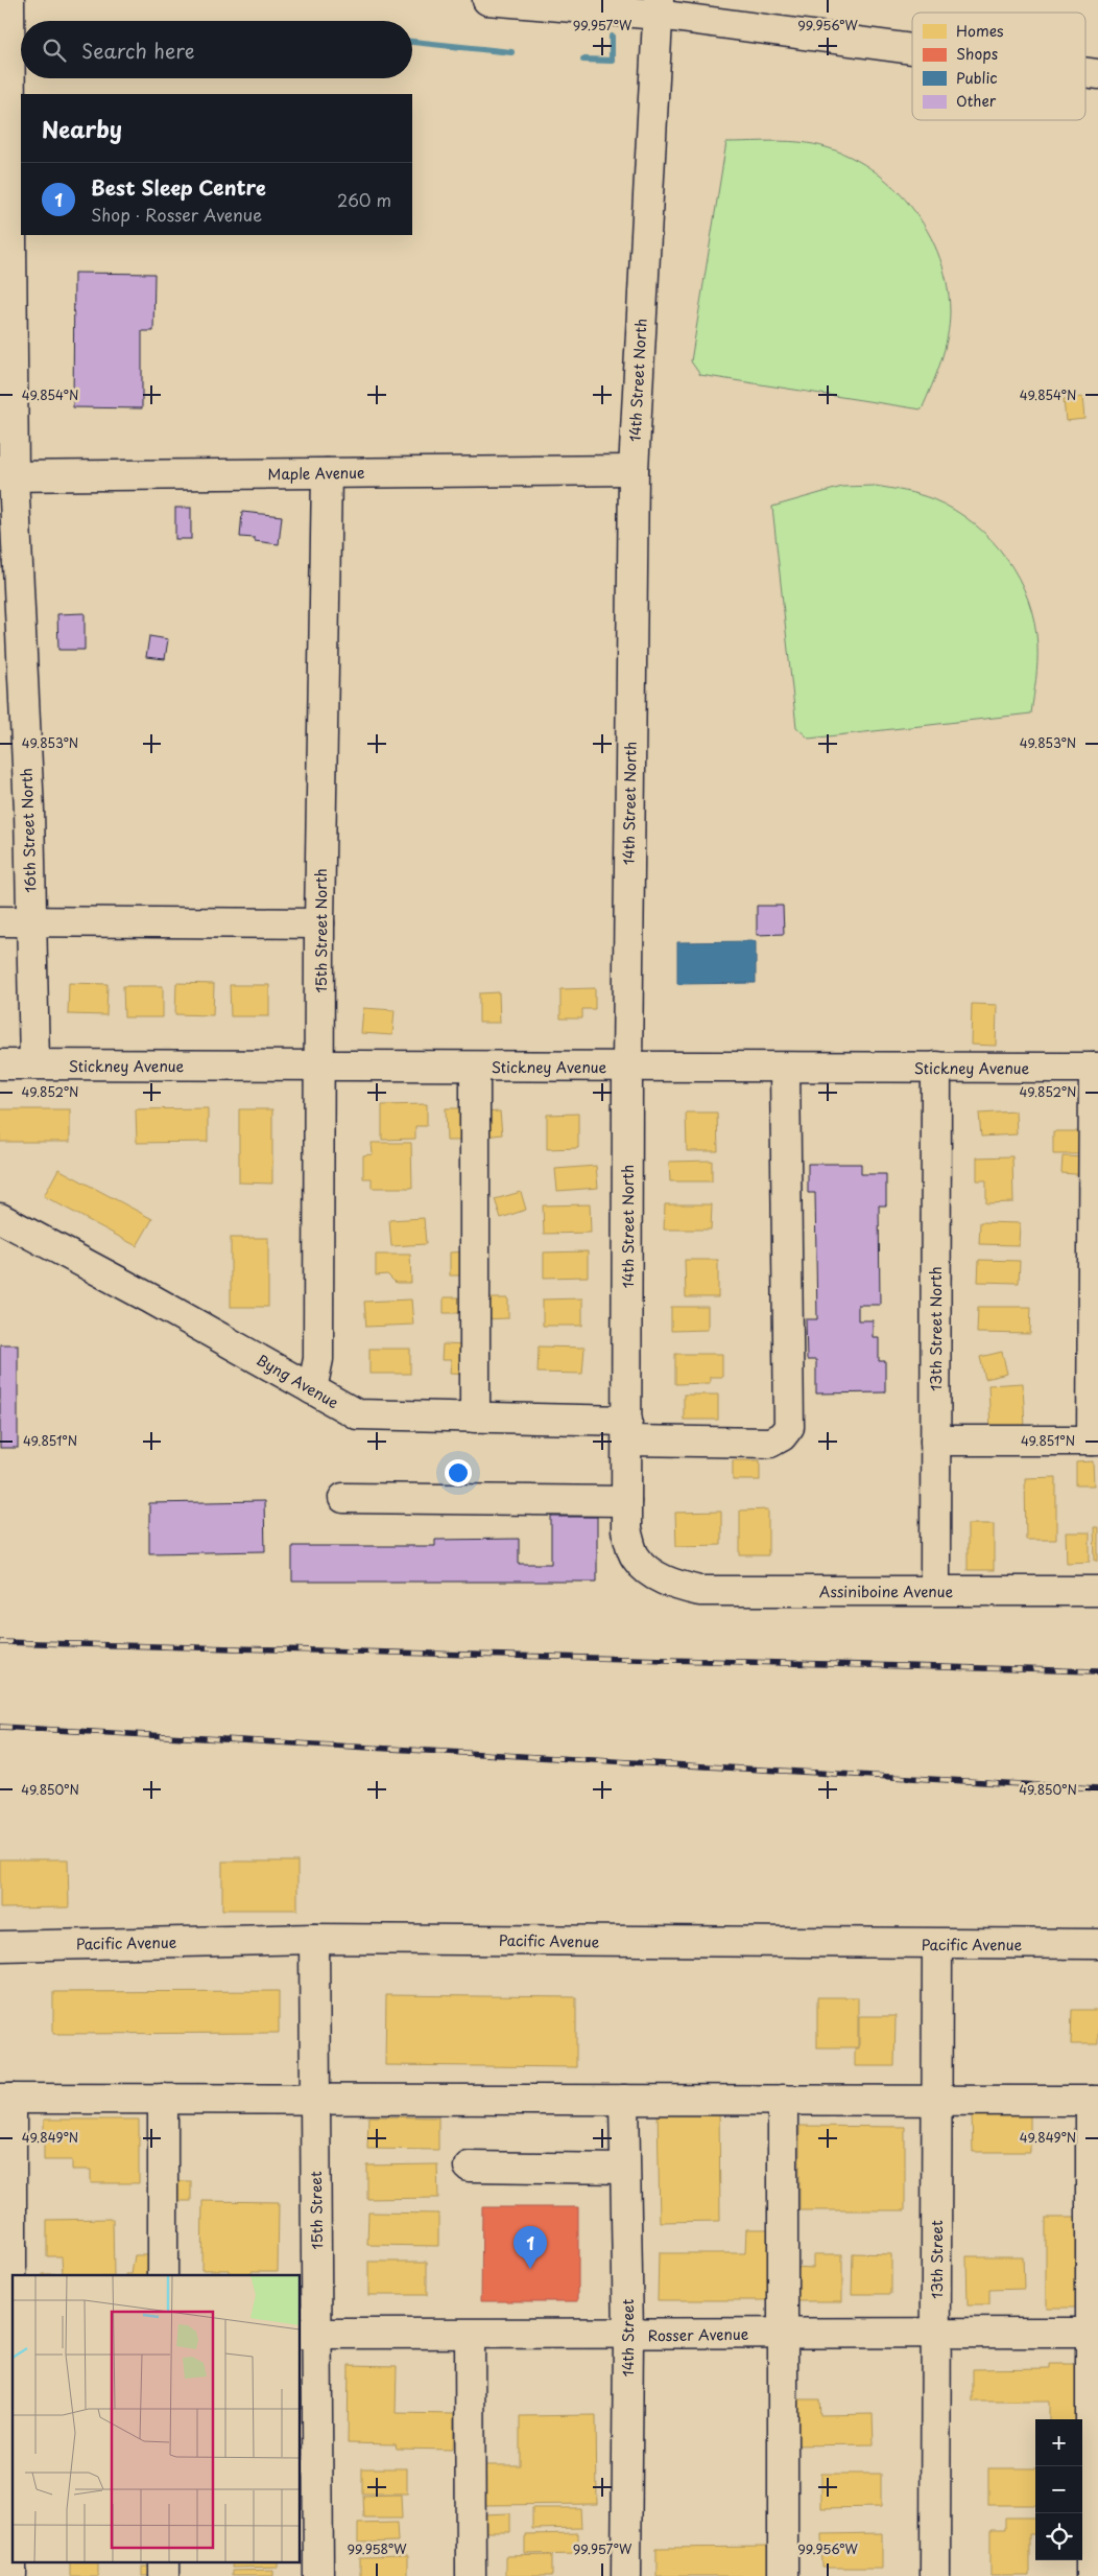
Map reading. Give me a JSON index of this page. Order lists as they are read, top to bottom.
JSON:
{
  "streets": {
    "street": [
      "14th Street North",
      "Maple Avenue",
      "16th Street North",
      "15th Street North",
      "Stickney Avenue",
      "13th Street North",
      "Byng Avenue",
      "Assiniboine Avenue",
      "Pacific Avenue",
      "15th Street",
      "13th Street",
      "Rosser Avenue",
      "14th Street"
    ]
  },
  "crossings": [
    ["14th Street North", "Maple Avenue"],
    ["14th Street North", "Stickney Avenue"],
    ["14th Street North", "Byng Avenue"],
    ["14th Street North", "Assiniboine Avenue"],
    ["Maple Avenue", "16th Street North"],
    ["Maple Avenue", "15th Street North"],
    ["16th Street North", "Stickney Avenue"],
    ["15th Street North", "Stickney Avenue"],
    ["15th Street North", "Byng Avenue"],
    ["Stickney Avenue", "13th Street North"],
    ["Stickney Avenue", "Byng Avenue"],
    ["13th Street North", "Assiniboine Avenue"],
    ["Pacific Avenue", "15th Street"],
    ["Pacific Avenue", "13th Street"],
    ["15th Street", "Rosser Avenue"],
    ["13th Street", "Rosser Avenue"],
    ["Rosser Avenue", "14th Street"]
  ],
  "legend": [
    "Homes",
    "Shops",
    "Public",
    "Other"
  ],
  "page": {
    "search": "Search here",
    "heading": "Nearby",
    "list": [
      {
        "mark": "1",
        "name": "Best Sleep Centre",
        "note": "Shop · Rosser Avenue",
        "value": "260 m"
      }
    ],
    "pins": "1",
    "map_buttons": ["+", "−"]
  },
  "coordinates": [
    "99.957°W",
    "99.956°W",
    "49.854°N",
    "49.853°N",
    "49.852°N",
    "49.851°N",
    "49.850°N",
    "49.849°N",
    "99.958°W"
  ]
}
